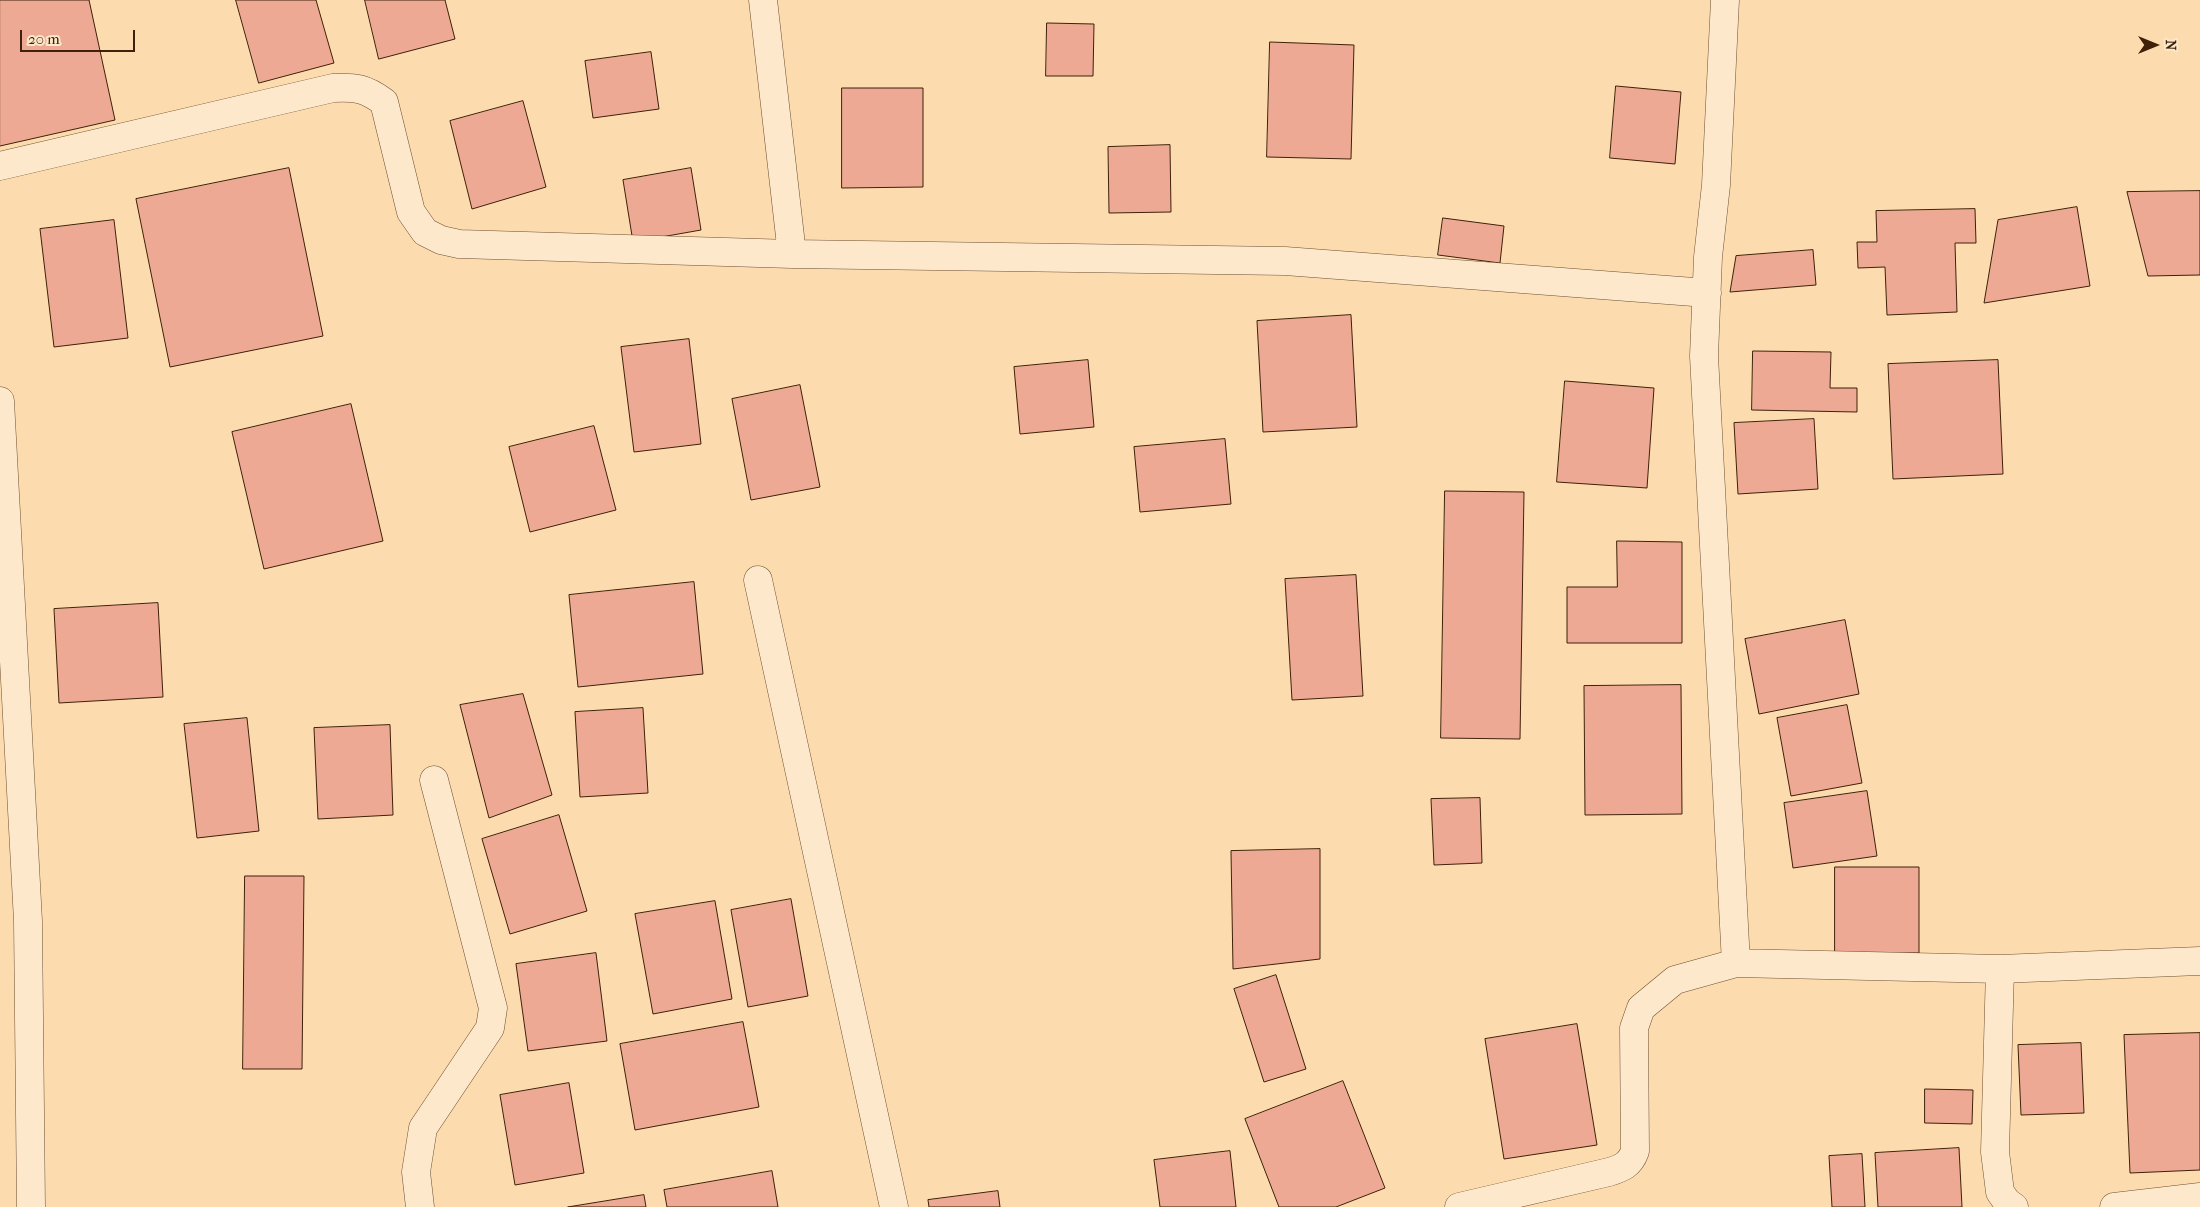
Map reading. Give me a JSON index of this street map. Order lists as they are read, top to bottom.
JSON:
{
  "scale_bar": "20 m",
  "north": "right"
}
